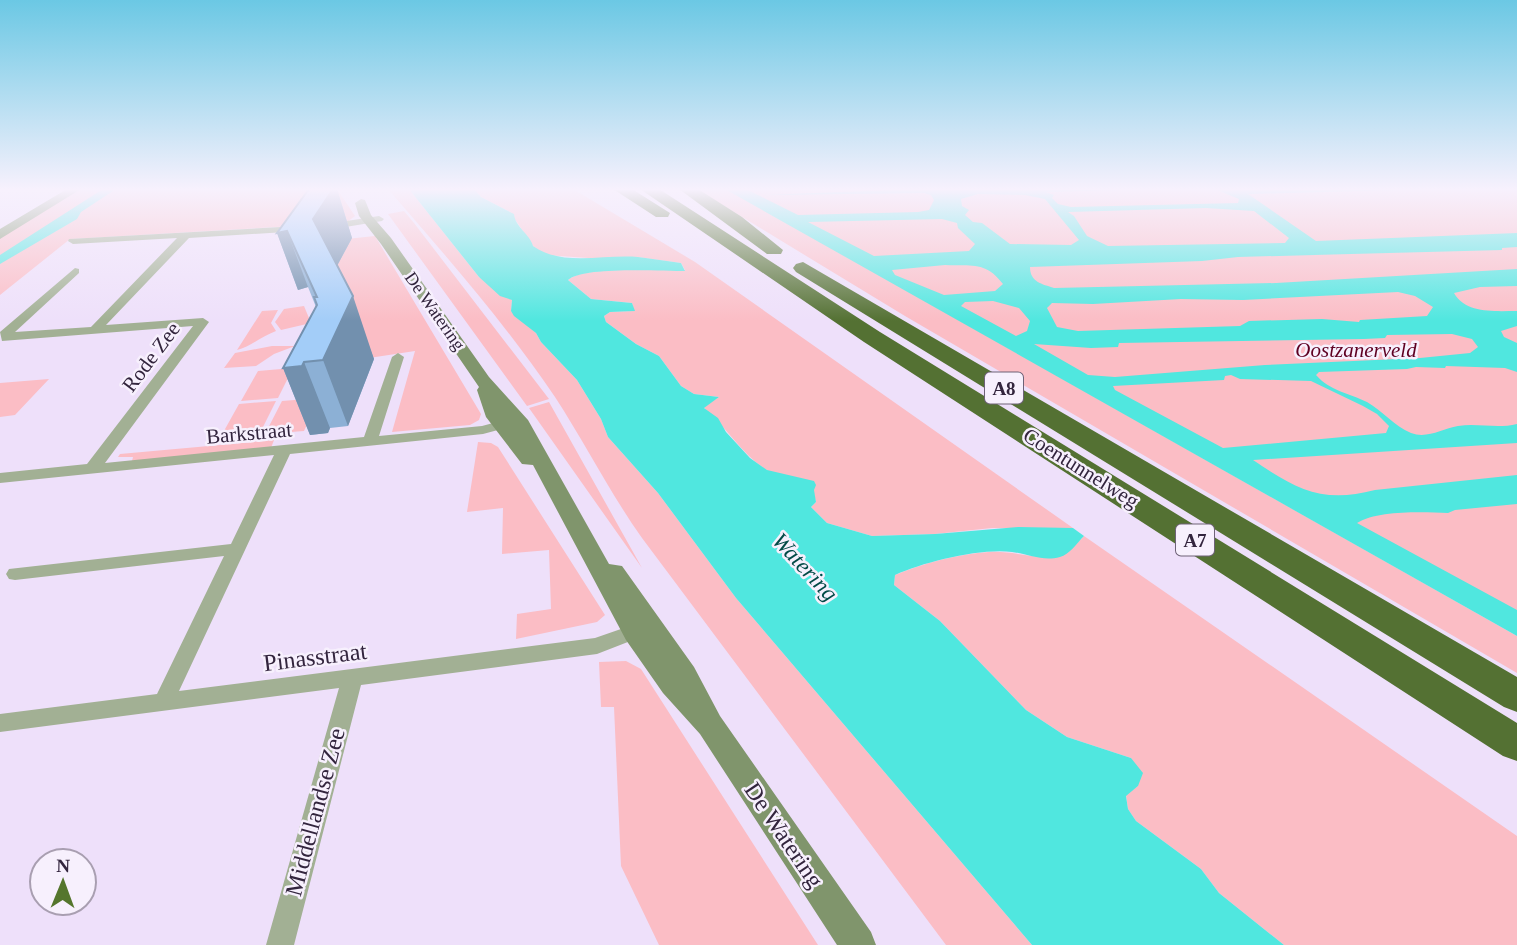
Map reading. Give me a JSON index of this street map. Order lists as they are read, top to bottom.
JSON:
{
  "streets": {
    "highway": ["A8", "Coentunnelweg", "A7"],
    "main road": ["De Watering"],
    "street": [
      "Rode Zee",
      "Barkstraat",
      "Pinasstraat",
      "Middellandse Zee"
    ]
  },
  "crossings": [
    ["De Watering", "Barkstraat"],
    ["De Watering", "Pinasstraat"],
    ["Rode Zee", "Barkstraat"],
    ["A8", "Coentunnelweg"],
    ["Coentunnelweg", "A7"],
    ["Pinasstraat", "Middellandse Zee"]
  ],
  "water": ["Watering"],
  "parks": ["Oostzanerveld"],
  "north": "top"
}
